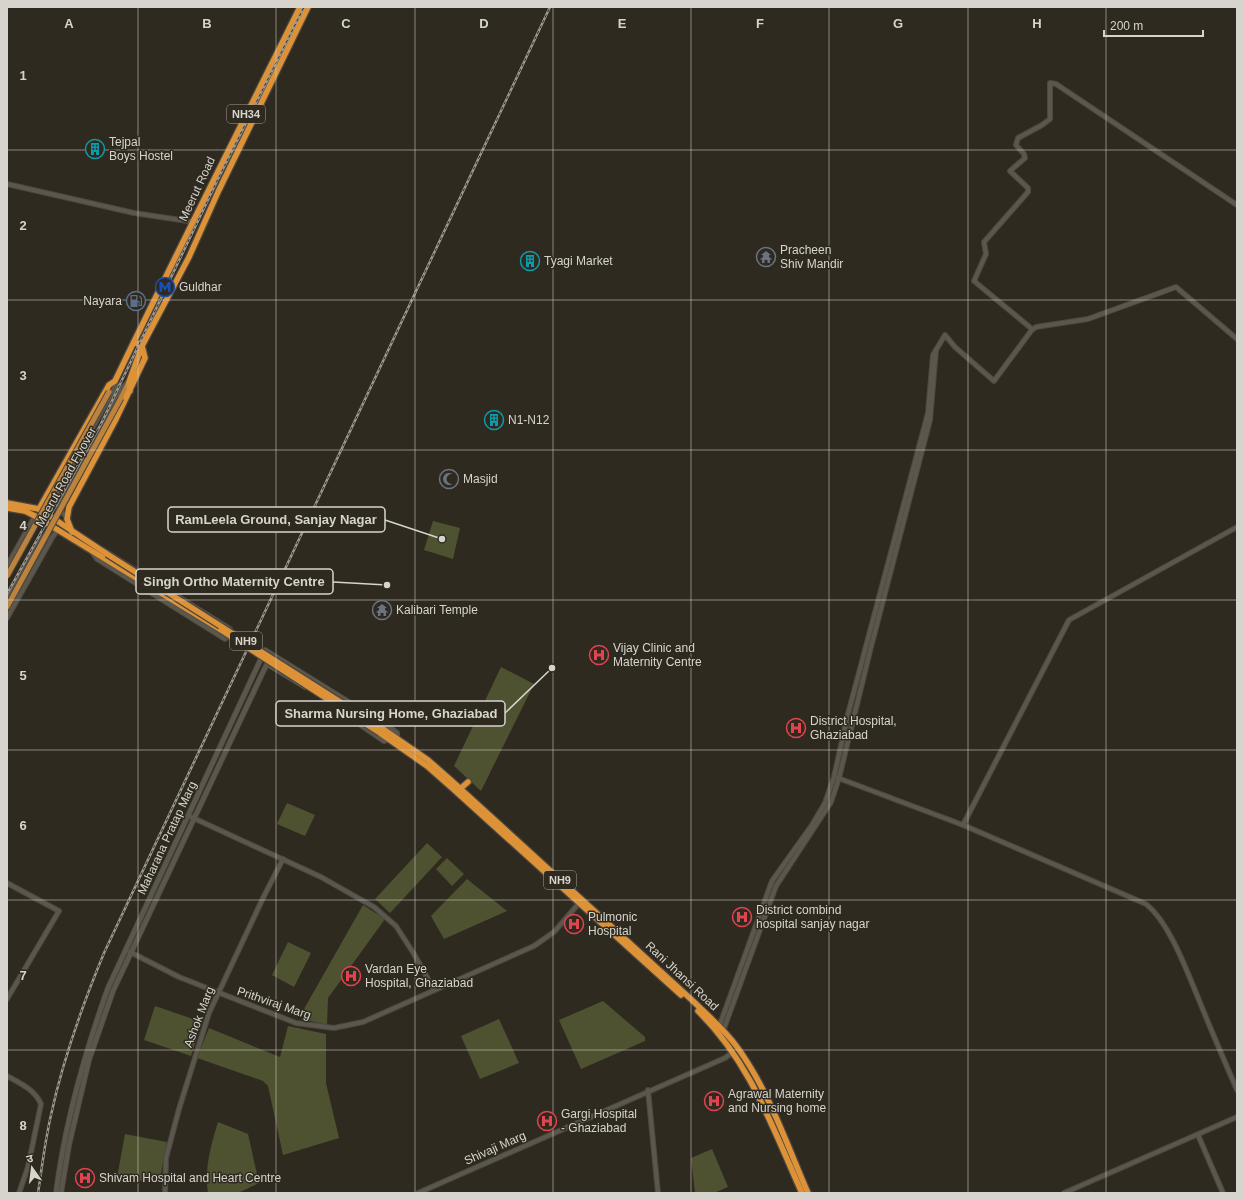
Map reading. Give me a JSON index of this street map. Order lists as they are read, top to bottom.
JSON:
{
  "streets": {
    "highway": [
      "NH34",
      "Meerut Road",
      "NH9",
      "Rani Jhansi Road"
    ],
    "main road": ["Meerut Road Flyover", "Maharana Pratap Marg"],
    "street": ["Prithviraj Marg", "Ashok Marg", "Shivaji Marg"]
  },
  "crossings": [
    ["Meerut Road", "Meerut Road Flyover"],
    ["Meerut Road", "NH9"],
    ["NH9", "Rani Jhansi Road"],
    ["Maharana Pratap Marg", "Prithviraj Marg"],
    ["Rani Jhansi Road", "Prithviraj Marg"],
    ["Rani Jhansi Road", "Shivaji Marg"],
    ["Prithviraj Marg", "Ashok Marg"]
  ],
  "places": {
    "building": ["Tejpal Boys Hostel", "Tyagi Market", "N1-N12"],
    "temple": ["Pracheen Shiv Mandir", "Kalibari Temple"],
    "metro station": ["Guldhar"],
    "fuel station": ["Nayara"],
    "mosque": ["Masjid"],
    "other": ["RamLeela Ground, Sanjay Nagar", "Singh Ortho Maternity Centre", "Sharma Nursing Home, Ghaziabad"],
    "hospital": [
      "Vijay Clinic and Maternity Centre",
      "District Hospital, Ghaziabad",
      "District combind hospital sanjay nagar",
      "Pulmonic Hospital",
      "Vardan Eye Hospital, Ghaziabad",
      "Agrawal Maternity and Nursing home",
      "Gargi Hospital - Ghaziabad",
      "Shivam Hospital and Heart Centre"
    ]
  },
  "scale_bar": "200 m",
  "north": "top",
  "grid": {
    "columns": [
      "A",
      "B",
      "C",
      "D",
      "E",
      "F",
      "G",
      "H"
    ],
    "rows": [
      "1",
      "2",
      "3",
      "4",
      "5",
      "6",
      "7",
      "8"
    ]
  }
}
